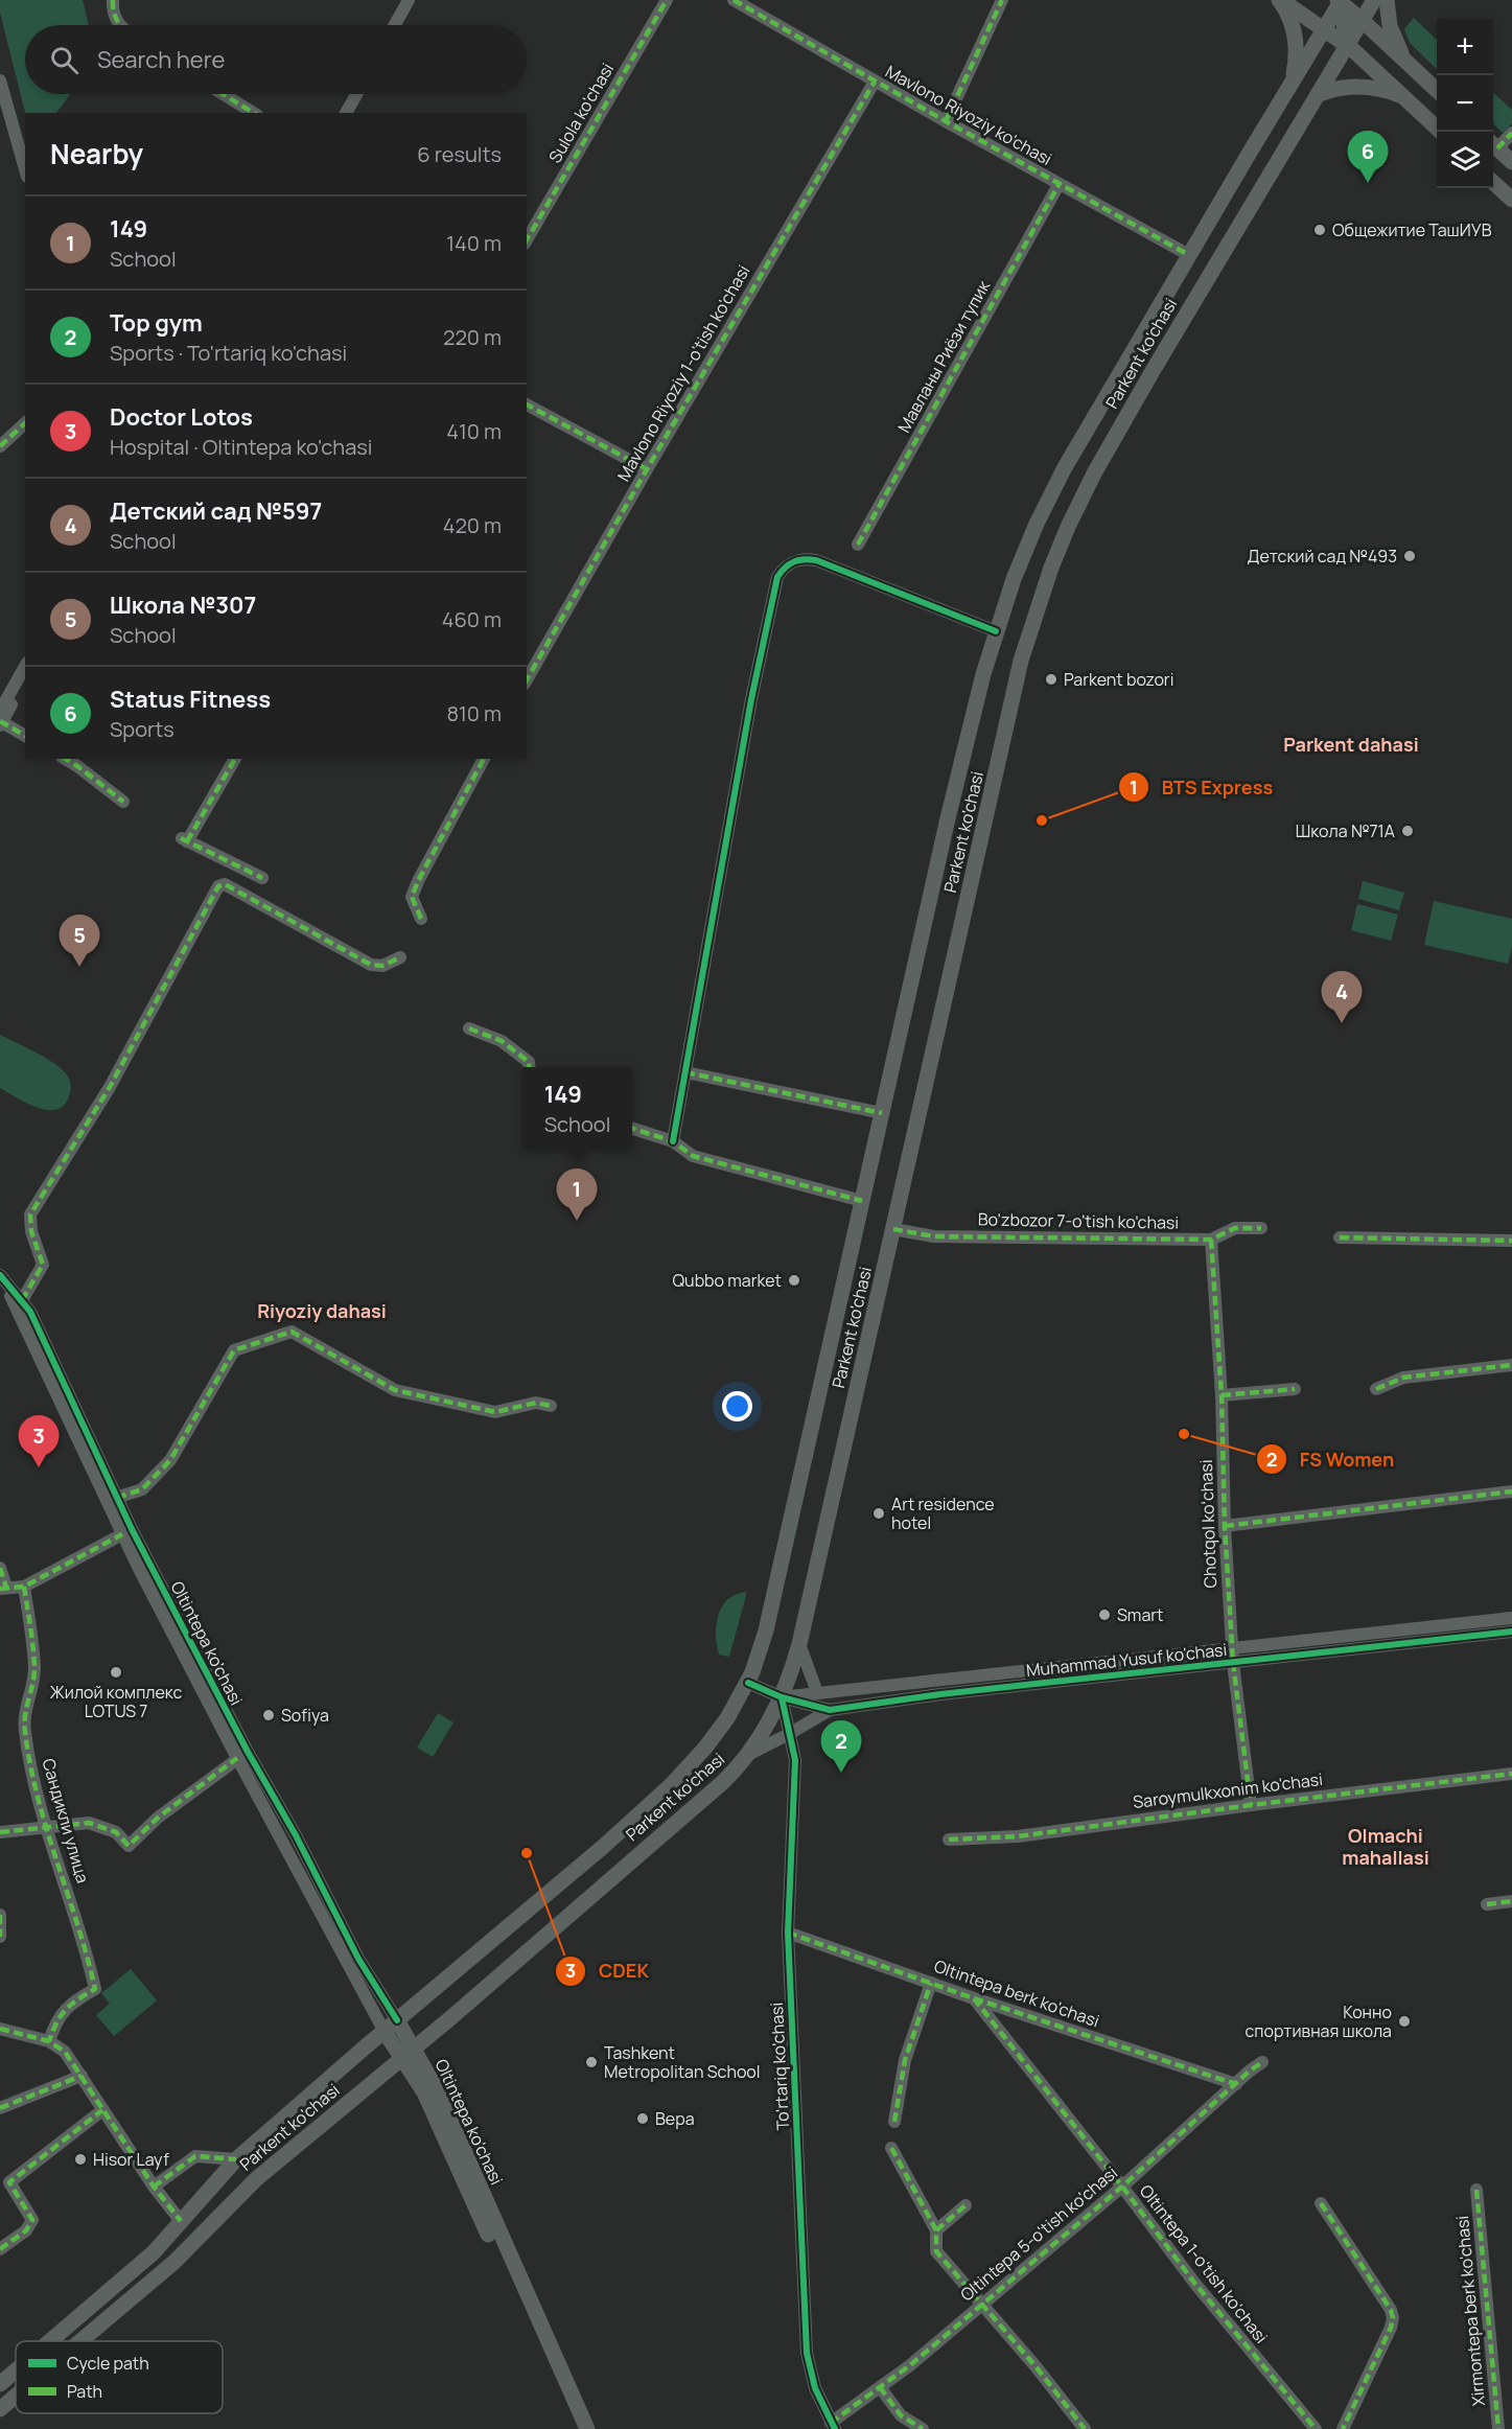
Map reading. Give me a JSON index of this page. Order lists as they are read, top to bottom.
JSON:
{
  "streets": {
    "main road": ["Parkent ko'chasi", "Oltintepa ko'chasi"],
    "street": [
      "Sulola ko'chasi",
      "Mavlono Riyoziy ko'chasi",
      "Мавланы Риёзи тупик",
      "Mavlono Riyoziy 1-o'tish ko'chasi",
      "Bo'zbozor 7-o'tish ko'chasi",
      "Chotqol koʻchasi",
      "Muhammad Yusuf ko'chasi",
      "Saroymulkxonim ko'chasi",
      "Сандикли улица",
      "Oltintepa berk ko'chasi",
      "To'rtariq ko'chasi",
      "Oltintepa 5-o'tish ko'chasi",
      "Oltintepa 1-o'tish ko'chasi",
      "Xirmontepa berk ko'chasi"
    ]
  },
  "crossings": [
    ["Mavlono Riyoziy ko'chasi", "Parkent ko'chasi"],
    ["Mavlono Riyoziy ko'chasi", "Мавланы Риёзи тупик"],
    ["Mavlono Riyoziy ko'chasi", "Mavlono Riyoziy 1-o'tish ko'chasi"],
    ["Parkent ko'chasi", "Bo'zbozor 7-o'tish ko'chasi"],
    ["Parkent ko'chasi", "Oltintepa ko'chasi"],
    ["Parkent ko'chasi", "Muhammad Yusuf ko'chasi"],
    ["Parkent ko'chasi", "To'rtariq ko'chasi"],
    ["Bo'zbozor 7-o'tish ko'chasi", "Chotqol koʻchasi"],
    ["Chotqol koʻchasi", "Muhammad Yusuf ko'chasi"],
    ["Chotqol koʻchasi", "Saroymulkxonim ko'chasi"],
    ["Muhammad Yusuf ko'chasi", "To'rtariq ko'chasi"],
    ["Oltintepa berk ko'chasi", "To'rtariq ko'chasi"],
    ["Oltintepa berk ko'chasi", "Oltintepa 5-o'tish ko'chasi"],
    ["Oltintepa berk ko'chasi", "Oltintepa 1-o'tish ko'chasi"],
    ["To'rtariq ko'chasi", "Oltintepa 5-o'tish ko'chasi"],
    ["Oltintepa 5-o'tish ko'chasi", "Oltintepa 1-o'tish ko'chasi"]
  ],
  "districts": ["Parkent dahasi", "Riyoziy dahasi", "Olmachi mahallasi"],
  "places": [
    "Общежитие ТашИУВ",
    "Детский сад №493",
    "Parkent bozori",
    "BTS Express",
    "Школа №71А",
    "Qubbo market",
    "FS Women",
    "Art residence hotel",
    "Smart",
    "Жилой комплекс LOTUS 7",
    "Sofiya",
    "CDEK",
    "Конно спортивная школа",
    "Tashkent Metropolitan School",
    "Вера",
    "Hisor Layf"
  ],
  "legend": ["Cycle path", "Path"],
  "page": {
    "map_buttons": ["+", "−"],
    "search": "Search here",
    "heading": ["Nearby", "6 results"],
    "pins": [
      "6",
      "5",
      "4",
      "1",
      "3",
      "2"
    ],
    "list": [
      {
        "mark": "1",
        "name": "149",
        "note": "School",
        "value": "140 m"
      },
      {
        "mark": "2",
        "name": "Top gym",
        "note": "Sports · To'rtariq ko'chasi",
        "value": "220 m"
      },
      {
        "mark": "3",
        "name": "Doctor Lotos",
        "note": "Hospital · Oltintepa ko'chasi",
        "value": "410 m"
      },
      {
        "mark": "4",
        "name": "Детский сад №597",
        "note": "School",
        "value": "420 m"
      },
      {
        "mark": "5",
        "name": "Школа №307",
        "note": "School",
        "value": "460 m"
      },
      {
        "mark": "6",
        "name": "Status Fitness",
        "note": "Sports",
        "value": "810 m"
      }
    ],
    "popup": ["149", "School"]
  }
}
